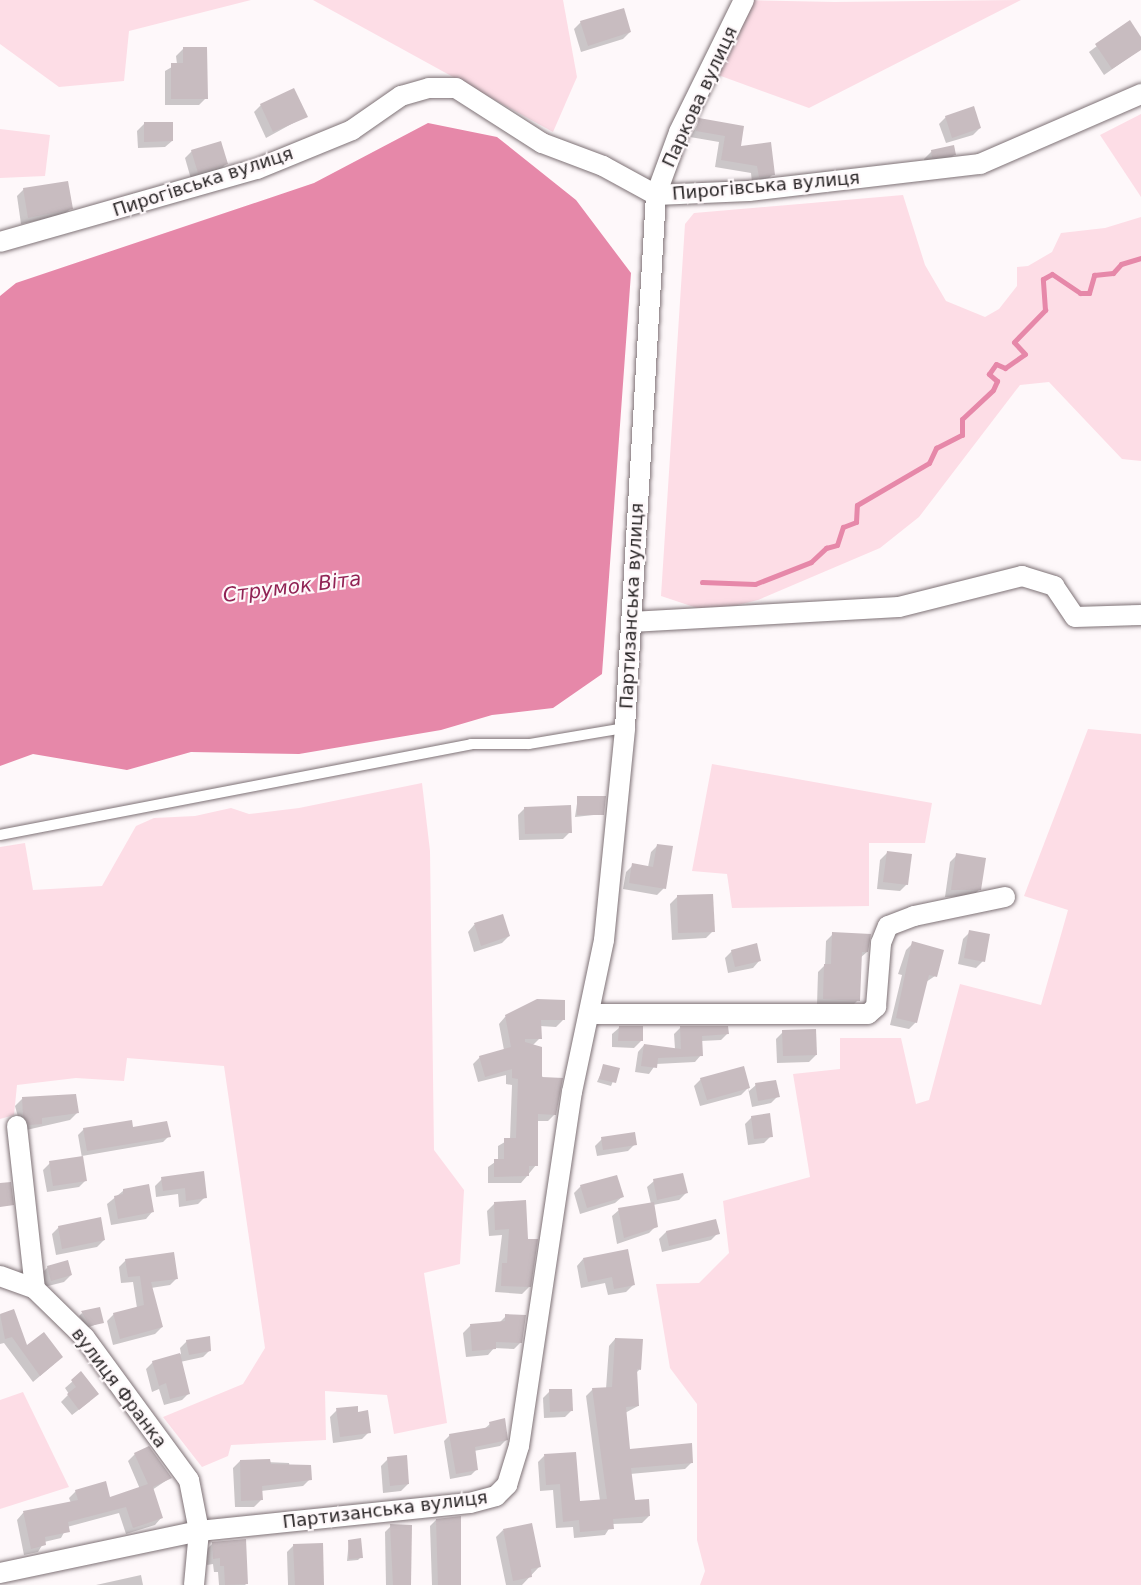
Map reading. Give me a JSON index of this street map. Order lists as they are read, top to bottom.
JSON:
{
  "streets": {
    "street": [
      "Паркова вулиця",
      "Пирогівська вулиця",
      "Партизанська вулиця",
      "вулиця Франка"
    ]
  },
  "crossings": [
    ["Паркова вулиця", "Пирогівська вулиця"],
    ["Паркова вулиця", "Партизанська вулиця"],
    ["Пирогівська вулиця", "Партизанська вулиця"],
    ["Партизанська вулиця", "вулиця Франка"]
  ],
  "water": ["Струмок Віта"]
}
